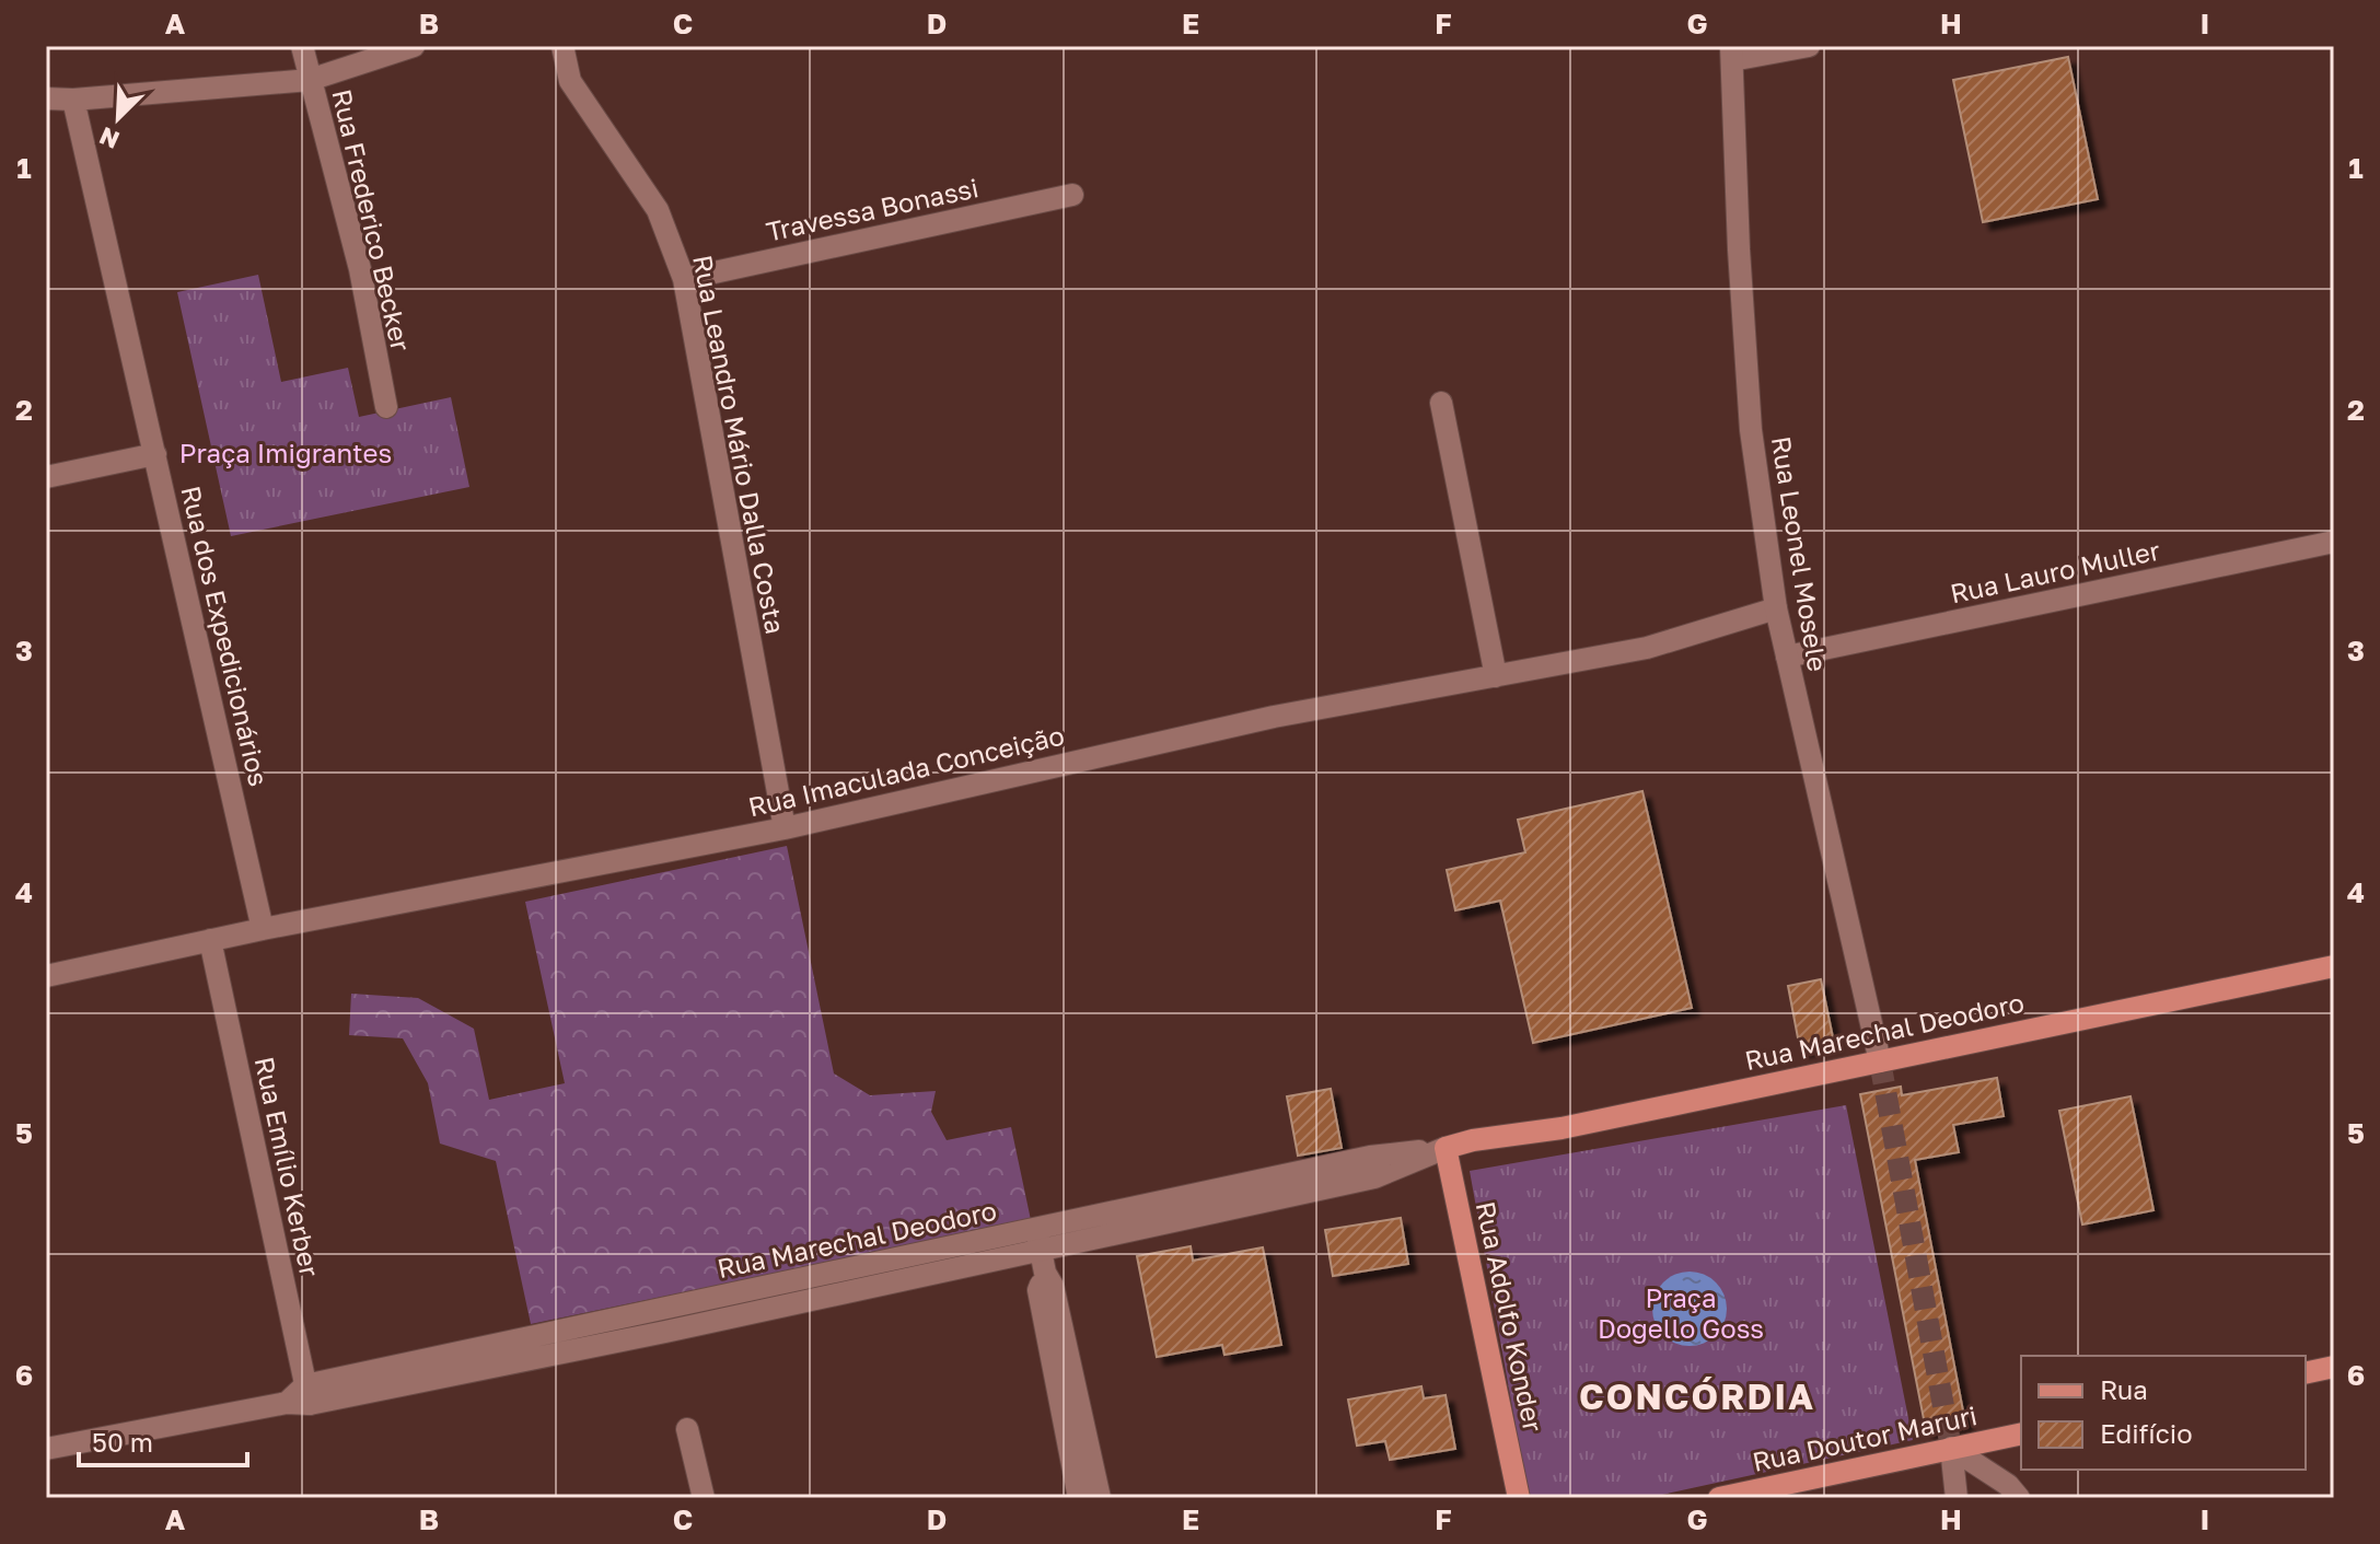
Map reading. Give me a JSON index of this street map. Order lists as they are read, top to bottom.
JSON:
{
  "streets": {
    "main road": ["Rua Marechal Deodoro", "Rua Adolfo Konder", "Rua Doutor Maruri"],
    "street": [
      "Travessa Bonassi",
      "Rua Frederico Becker",
      "Rua Leandro Mário Dalla Costa",
      "Rua Leonel Mosele",
      "Rua Lauro Muller",
      "Rua dos Expedicionários",
      "Rua Imaculada Conceição",
      "Rua Emílio Kerber"
    ]
  },
  "crossings": [
    ["Travessa Bonassi", "Rua Leandro Mário Dalla Costa"],
    ["Rua Leandro Mário Dalla Costa", "Rua Imaculada Conceição"],
    ["Rua Leonel Mosele", "Rua Lauro Muller"],
    ["Rua Leonel Mosele", "Rua Imaculada Conceição"],
    ["Rua Leonel Mosele", "Rua Marechal Deodoro"],
    ["Rua dos Expedicionários", "Rua Imaculada Conceição"],
    ["Rua Imaculada Conceição", "Rua Emílio Kerber"],
    ["Rua Marechal Deodoro", "Rua Emílio Kerber"],
    ["Rua Marechal Deodoro", "Rua Adolfo Konder"]
  ],
  "districts": ["CONCÓRDIA"],
  "parks": ["Praça Imigrantes", "Praça Dogello Goss"],
  "legend": ["Rua", "Edifício"],
  "scale_bar": "50 m",
  "north": "bottom left",
  "grid": {
    "columns": [
      "A",
      "B",
      "C",
      "D",
      "E",
      "F",
      "G",
      "H",
      "I"
    ],
    "rows": [
      "1",
      "2",
      "3",
      "4",
      "5",
      "6"
    ]
  }
}
